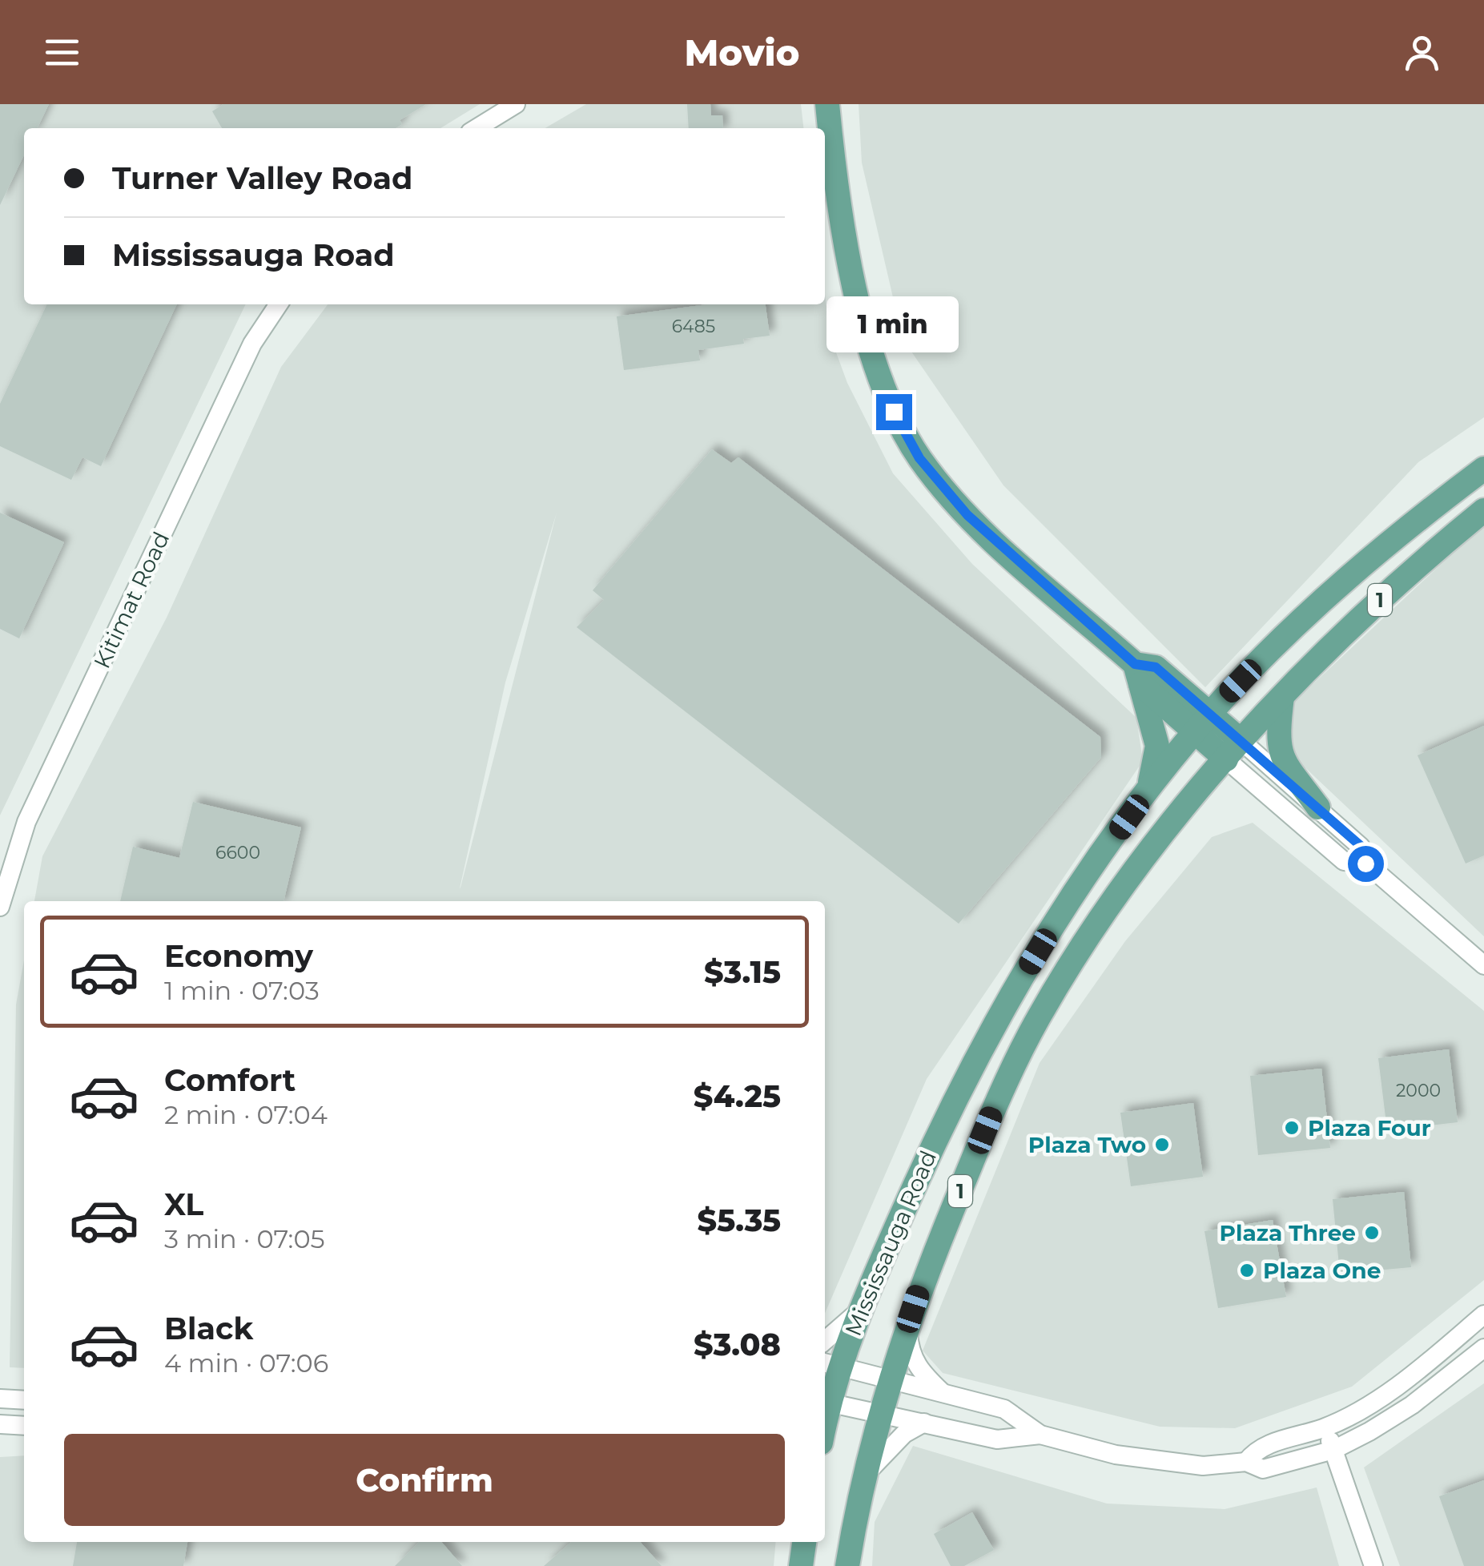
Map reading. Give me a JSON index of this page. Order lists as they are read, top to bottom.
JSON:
{
  "streets": {
    "main road": ["1", "Mississauga Road"],
    "street": ["Kitimat Road"]
  },
  "crossings": [
    ["1", "Mississauga Road"]
  ],
  "places": [
    "Plaza Four",
    "Plaza Two",
    "Plaza Three",
    "Plaza One"
  ],
  "house_numbers": ["6485", "6600", "2000"],
  "page": {
    "header": "Movio",
    "banner": ["Turner Valley Road", "Mississauga Road"],
    "bubble": "1 min",
    "list": [
      {
        "name": "Economy",
        "note": "1 min · 07:03",
        "value": "$3.15"
      },
      {
        "name": "Comfort",
        "note": "2 min · 07:04",
        "value": "$4.25"
      },
      {
        "name": "XL",
        "note": "3 min · 07:05",
        "value": "$5.35"
      },
      {
        "name": "Black",
        "note": "4 min · 07:06",
        "value": "$3.08"
      }
    ],
    "buttons": "Confirm"
  }
}
